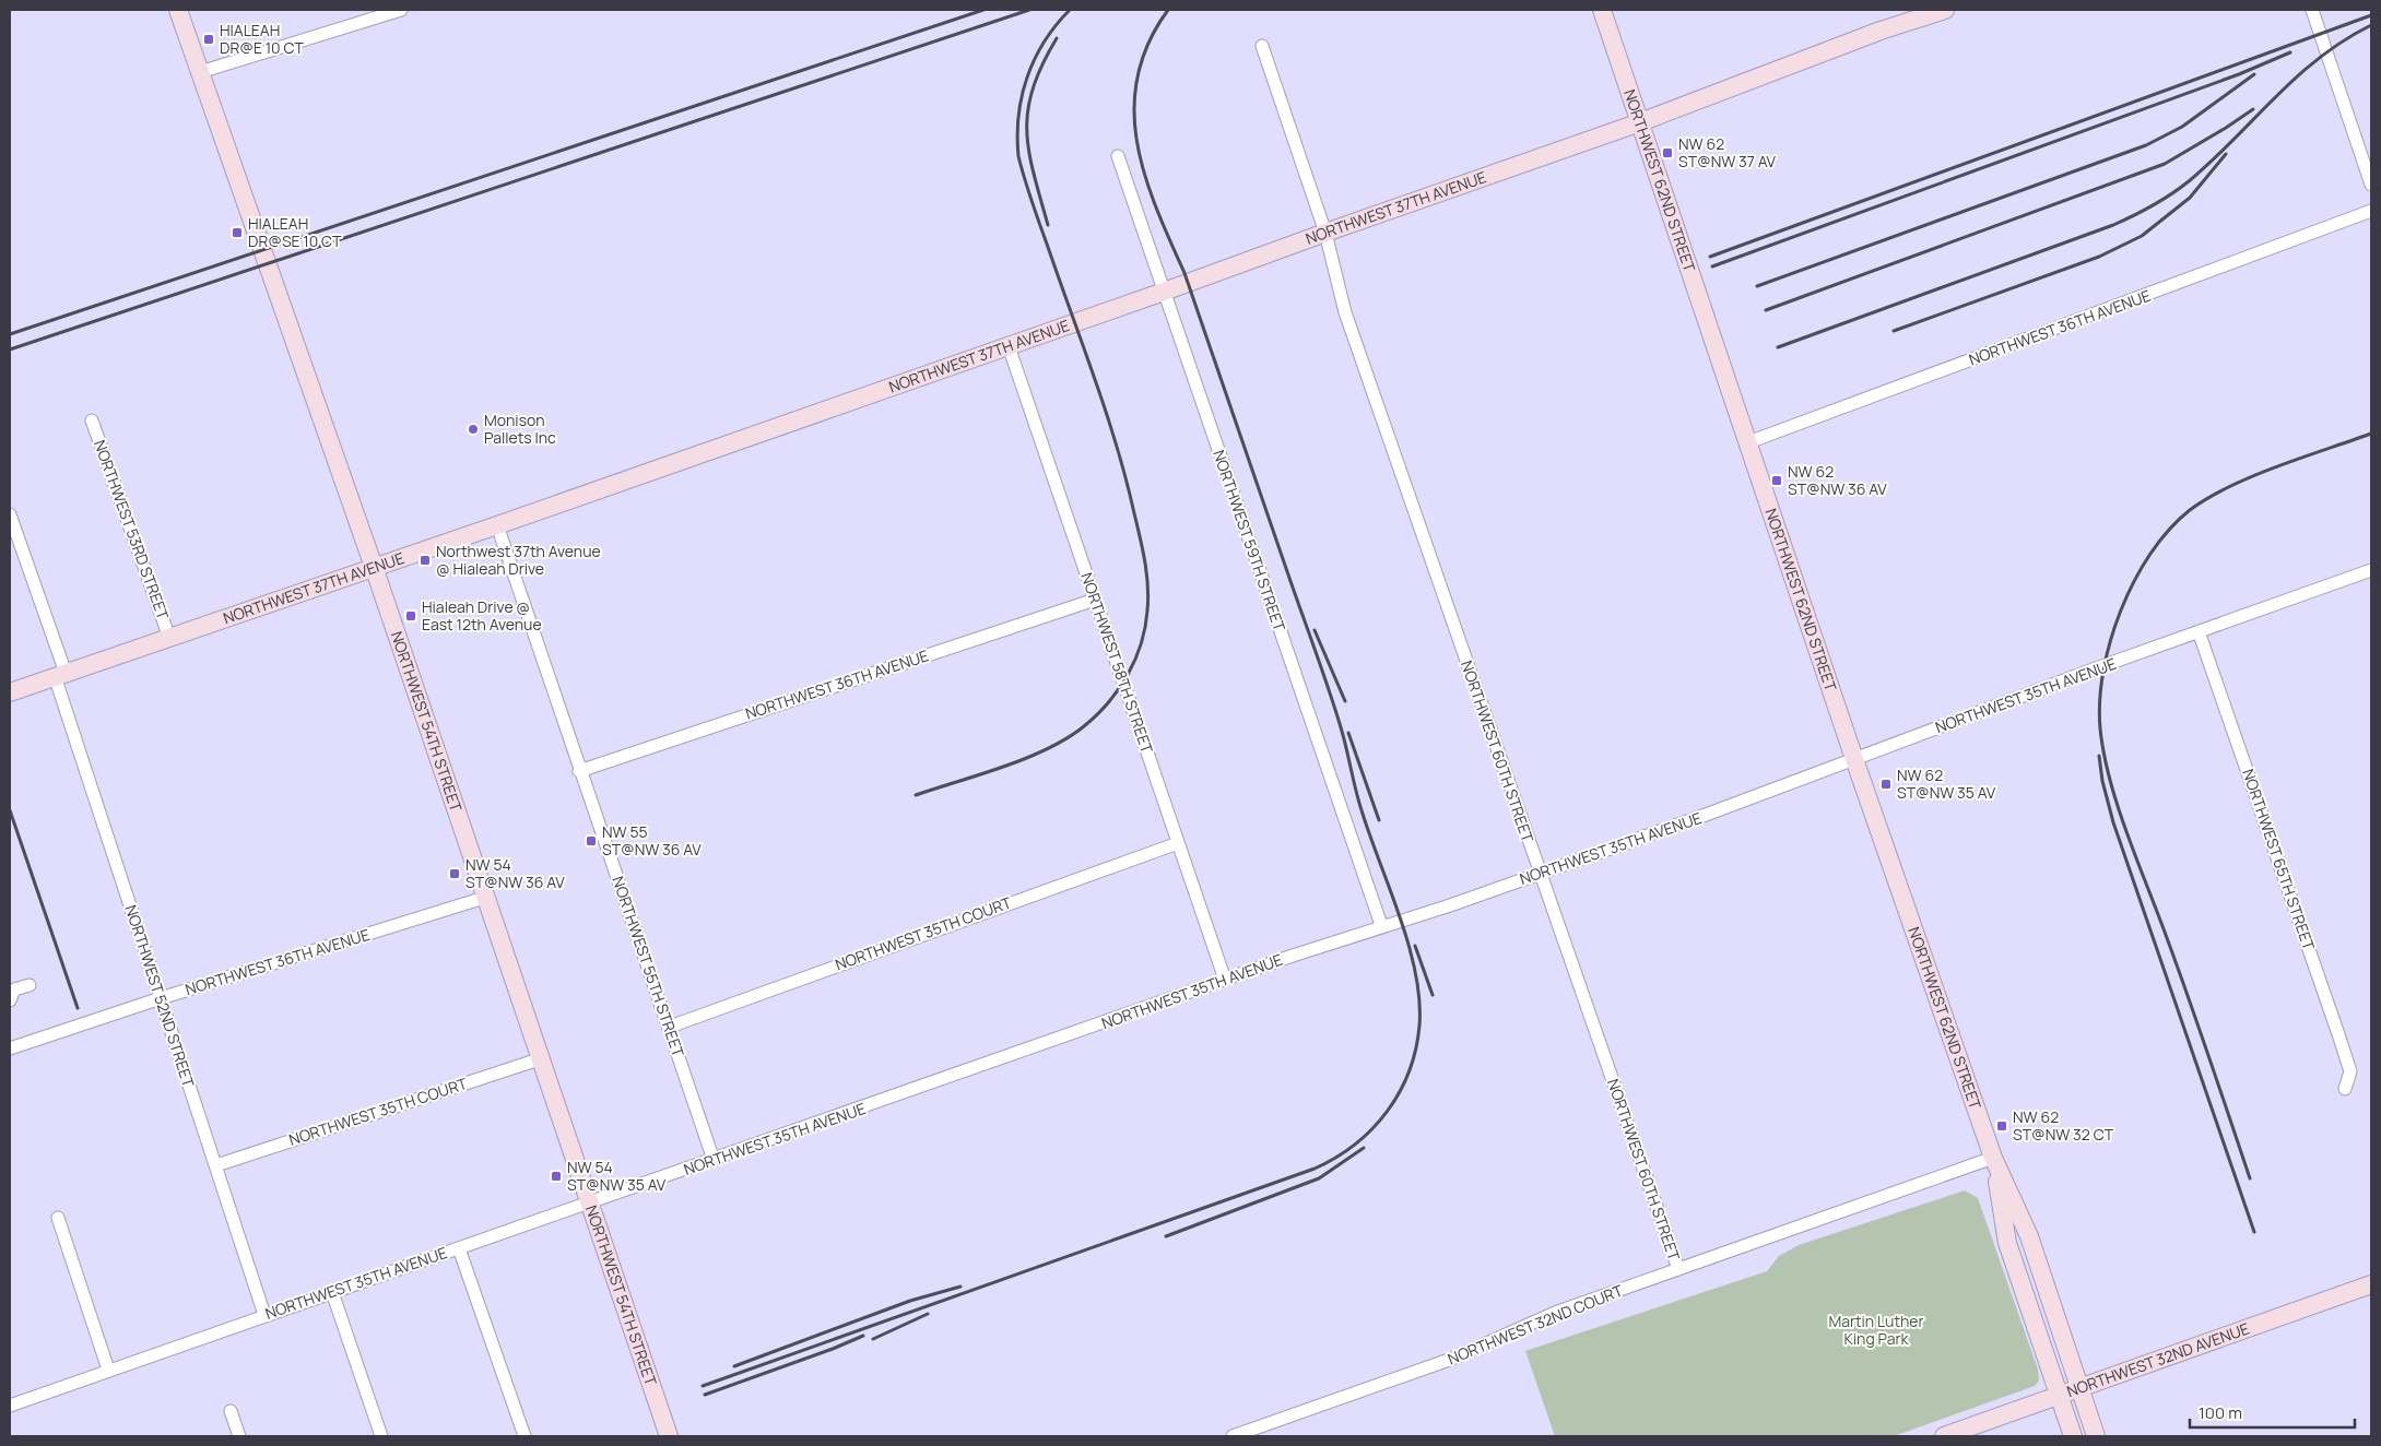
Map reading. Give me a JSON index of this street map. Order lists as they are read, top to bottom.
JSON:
{
  "streets": {
    "main road": [
      "NORTHWEST 62ND STREET",
      "NORTHWEST 37TH AVENUE",
      "NORTHWEST 54TH STREET",
      "NORTHWEST 32ND AVENUE"
    ],
    "street": [
      "NORTHWEST 36TH AVENUE",
      "NORTHWEST 53RD STREET",
      "NORTHWEST 59TH STREET",
      "NORTHWEST 58TH STREET",
      "NORTHWEST 35TH AVENUE",
      "NORTHWEST 60TH STREET",
      "NORTHWEST 65TH STREET",
      "NORTHWEST 35TH COURT",
      "NORTHWEST 55TH STREET",
      "NORTHWEST 52ND STREET",
      "NORTHWEST 32ND COURT"
    ]
  },
  "crossings": [
    ["NORTHWEST 62ND STREET", "NORTHWEST 37TH AVENUE"],
    ["NORTHWEST 62ND STREET", "NORTHWEST 36TH AVENUE"],
    ["NORTHWEST 62ND STREET", "NORTHWEST 35TH AVENUE"],
    ["NORTHWEST 62ND STREET", "NORTHWEST 32ND COURT"],
    ["NORTHWEST 62ND STREET", "NORTHWEST 32ND AVENUE"],
    ["NORTHWEST 37TH AVENUE", "NORTHWEST 53RD STREET"],
    ["NORTHWEST 37TH AVENUE", "NORTHWEST 59TH STREET"],
    ["NORTHWEST 37TH AVENUE", "NORTHWEST 58TH STREET"],
    ["NORTHWEST 37TH AVENUE", "NORTHWEST 54TH STREET"],
    ["NORTHWEST 37TH AVENUE", "NORTHWEST 60TH STREET"],
    ["NORTHWEST 37TH AVENUE", "NORTHWEST 55TH STREET"],
    ["NORTHWEST 37TH AVENUE", "NORTHWEST 52ND STREET"],
    ["NORTHWEST 36TH AVENUE", "NORTHWEST 58TH STREET"],
    ["NORTHWEST 36TH AVENUE", "NORTHWEST 54TH STREET"],
    ["NORTHWEST 36TH AVENUE", "NORTHWEST 55TH STREET"],
    ["NORTHWEST 36TH AVENUE", "NORTHWEST 52ND STREET"],
    ["NORTHWEST 59TH STREET", "NORTHWEST 35TH AVENUE"],
    ["NORTHWEST 58TH STREET", "NORTHWEST 35TH AVENUE"],
    ["NORTHWEST 58TH STREET", "NORTHWEST 35TH COURT"],
    ["NORTHWEST 35TH AVENUE", "NORTHWEST 54TH STREET"],
    ["NORTHWEST 35TH AVENUE", "NORTHWEST 60TH STREET"],
    ["NORTHWEST 35TH AVENUE", "NORTHWEST 65TH STREET"],
    ["NORTHWEST 35TH AVENUE", "NORTHWEST 55TH STREET"],
    ["NORTHWEST 35TH AVENUE", "NORTHWEST 52ND STREET"],
    ["NORTHWEST 54TH STREET", "NORTHWEST 35TH COURT"],
    ["NORTHWEST 60TH STREET", "NORTHWEST 32ND COURT"],
    ["NORTHWEST 35TH COURT", "NORTHWEST 55TH STREET"],
    ["NORTHWEST 35TH COURT", "NORTHWEST 52ND STREET"]
  ],
  "parks": ["Martin Luther King Park"],
  "places": {
    "transit": [
      "HIALEAH DR@E 10 CT",
      "NW 62 ST@NW 37 AV",
      "HIALEAH DR@SE 10 CT",
      "NW 62 ST@NW 36 AV",
      "Northwest 37th Avenue @ Hialeah Drive",
      "Hialeah Drive @ East 12th Avenue",
      "NW 62 ST@NW 35 AV",
      "NW 55 ST@NW 36 AV",
      "NW 54 ST@NW 36 AV",
      "NW 62 ST@NW 32 CT",
      "NW 54 ST@NW 35 AV"
    ],
    "other": ["Monison Pallets Inc"]
  },
  "scale_bar": "100 m"
}
